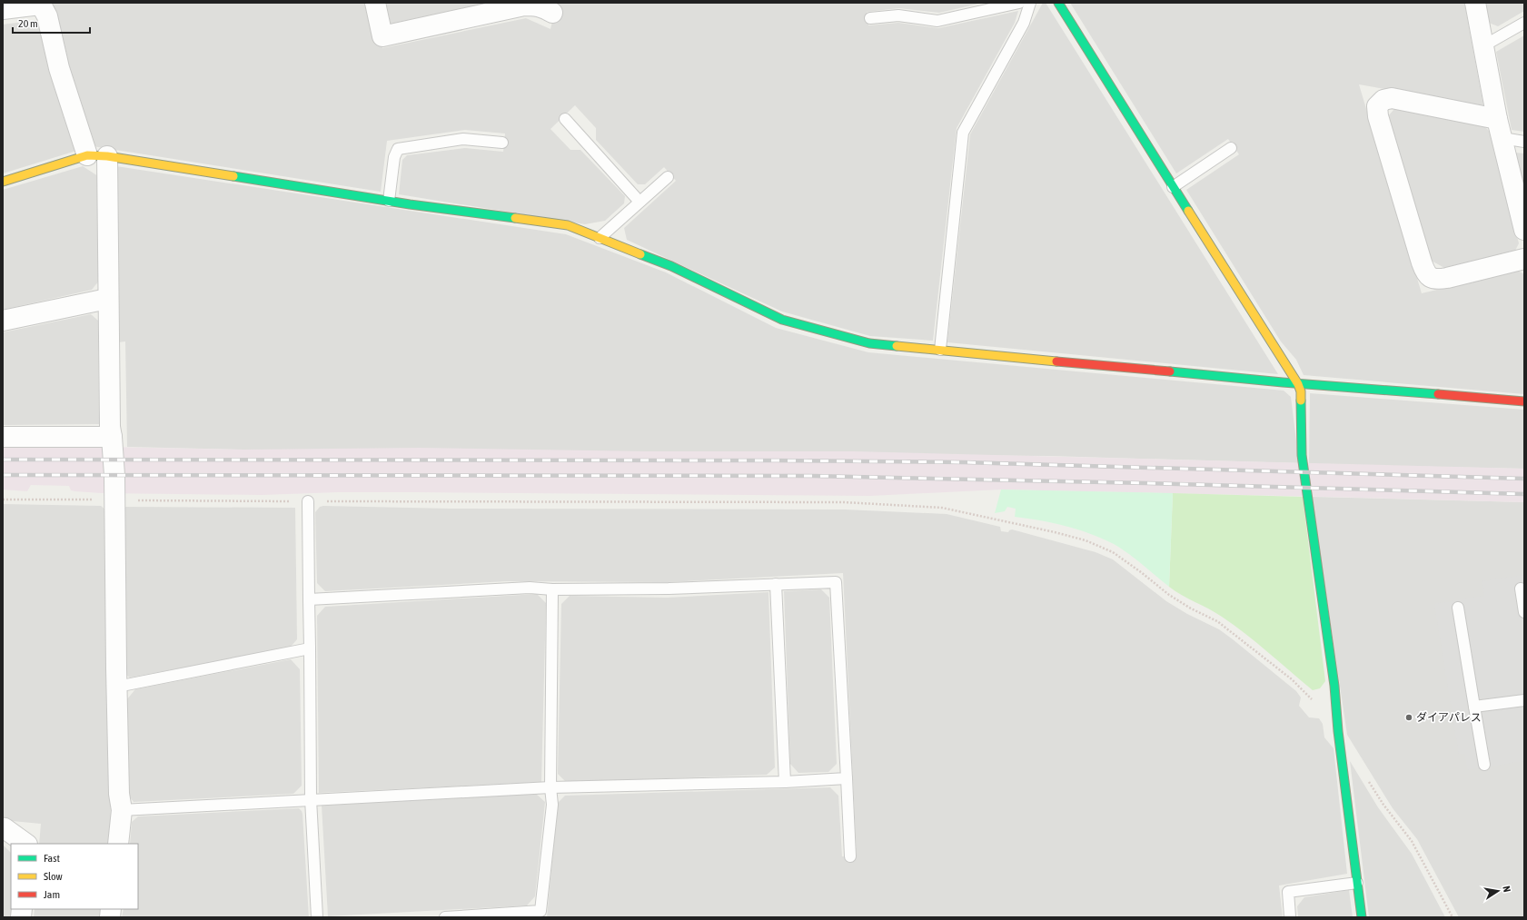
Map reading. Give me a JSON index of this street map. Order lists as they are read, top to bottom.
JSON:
{
  "places": ["ダイアパレス"],
  "legend": ["Fast", "Slow", "Jam"],
  "scale_bar": "20 m",
  "north": "right"
}
